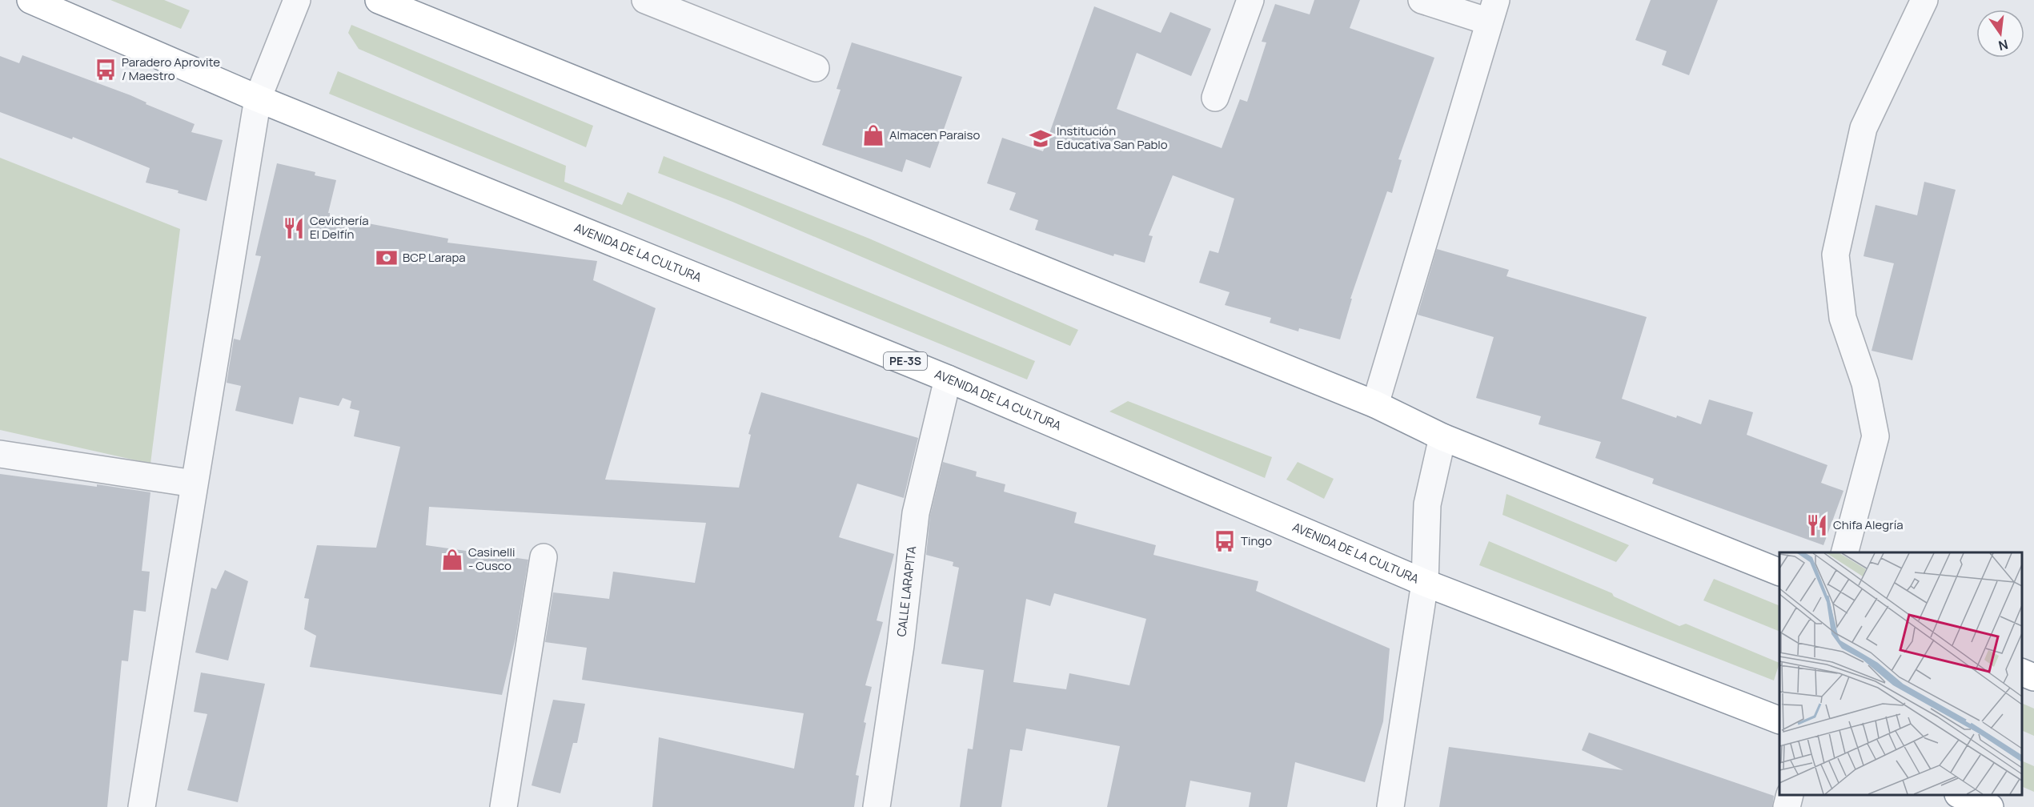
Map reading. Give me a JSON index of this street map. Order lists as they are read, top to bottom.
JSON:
{
  "streets": {
    "highway": ["AVENIDA DE LA CULTURA", "PE-3S"],
    "street": ["CALLE LARAPITA"]
  },
  "crossings": [
    ["AVENIDA DE LA CULTURA", "CALLE LARAPITA"]
  ],
  "places": {
    "bus stop": ["Paradero Aprovite / Maestro", "Tingo"],
    "shop": ["Almacen Paraiso", "Casinelli - Cusco"],
    "school or university": ["Institución Educativa San Pablo"],
    "restaurant": ["Cevichería El Delfín", "Chifa Alegría"],
    "bank": ["BCP Larapa"]
  },
  "north": "bottom"
}
